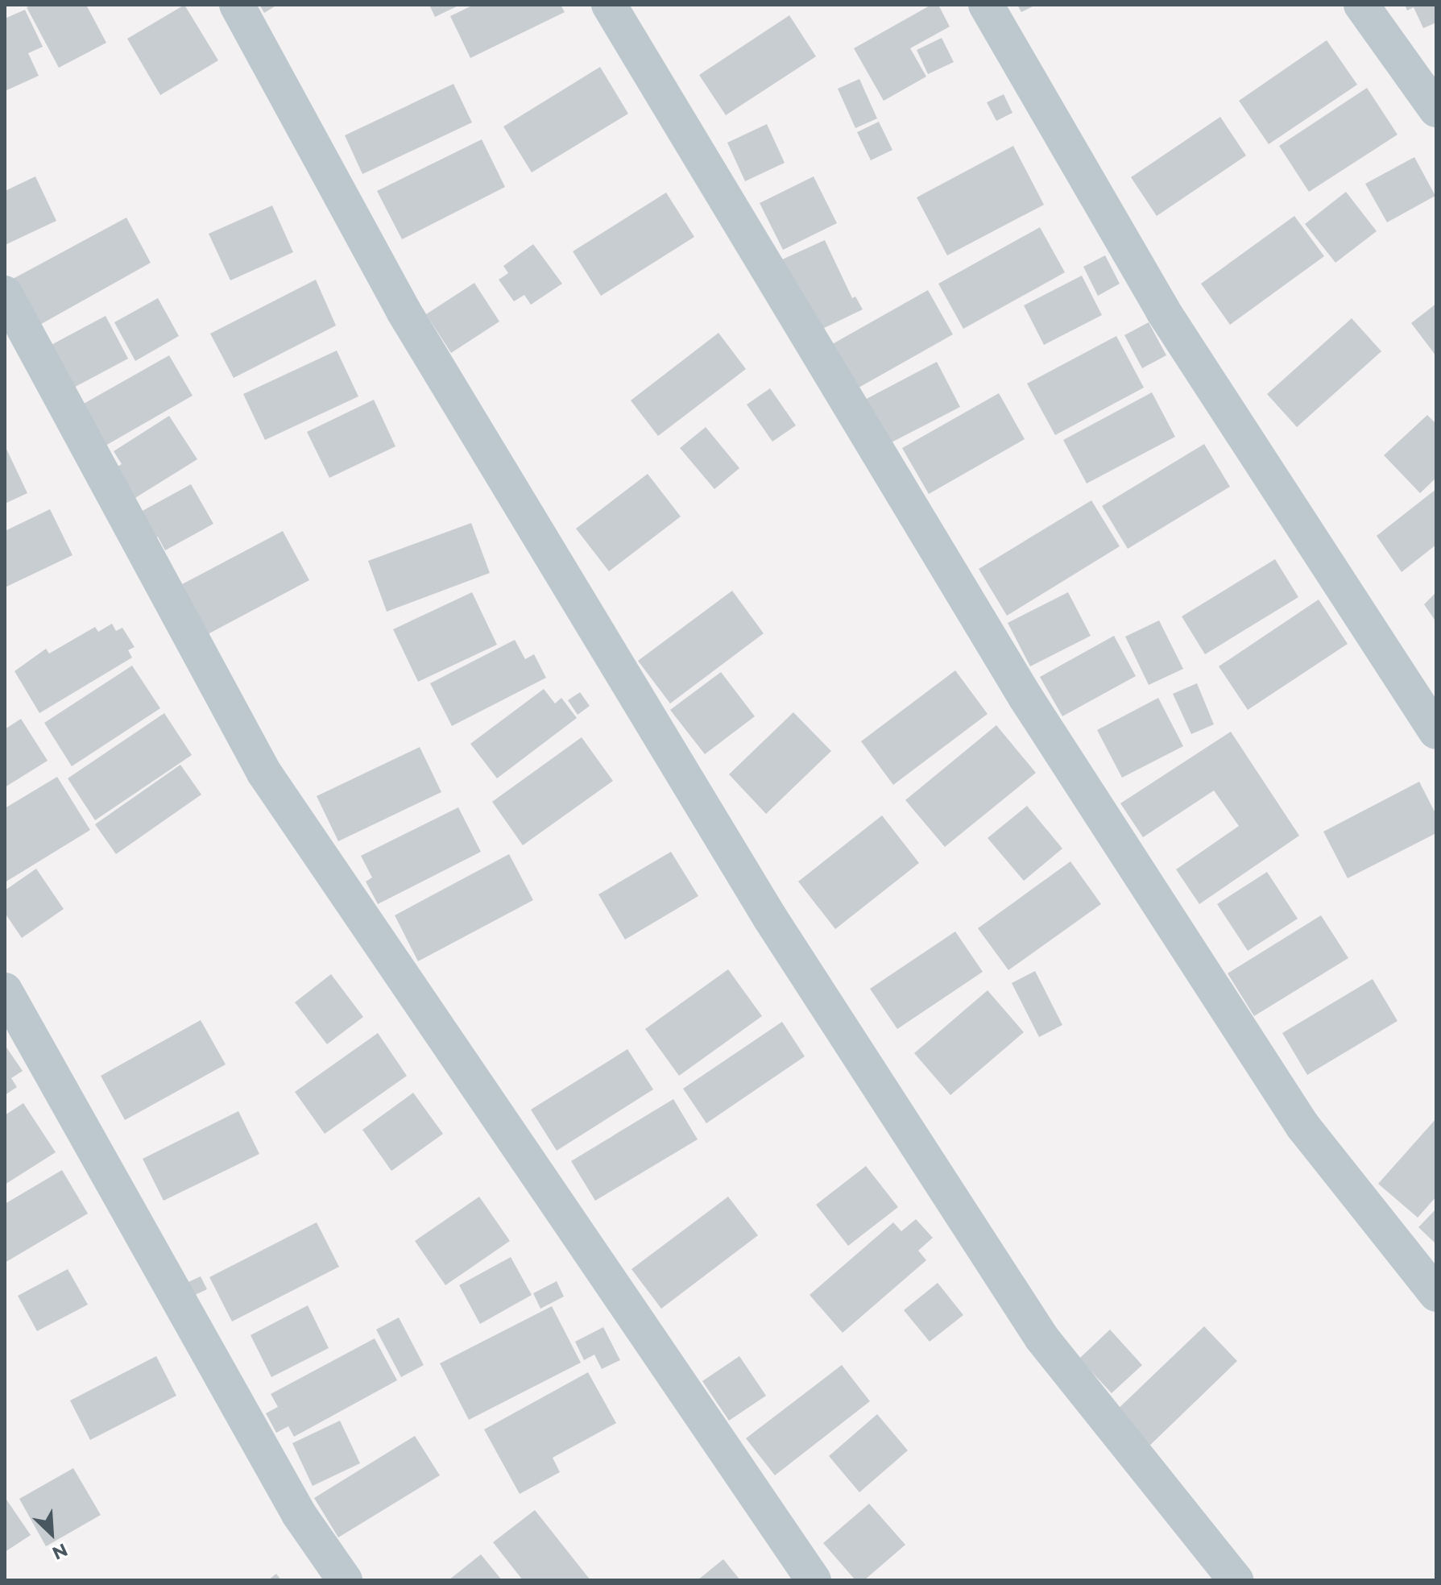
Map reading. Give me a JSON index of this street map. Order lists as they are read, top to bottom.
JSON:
{
  "north": "bottom right"
}
